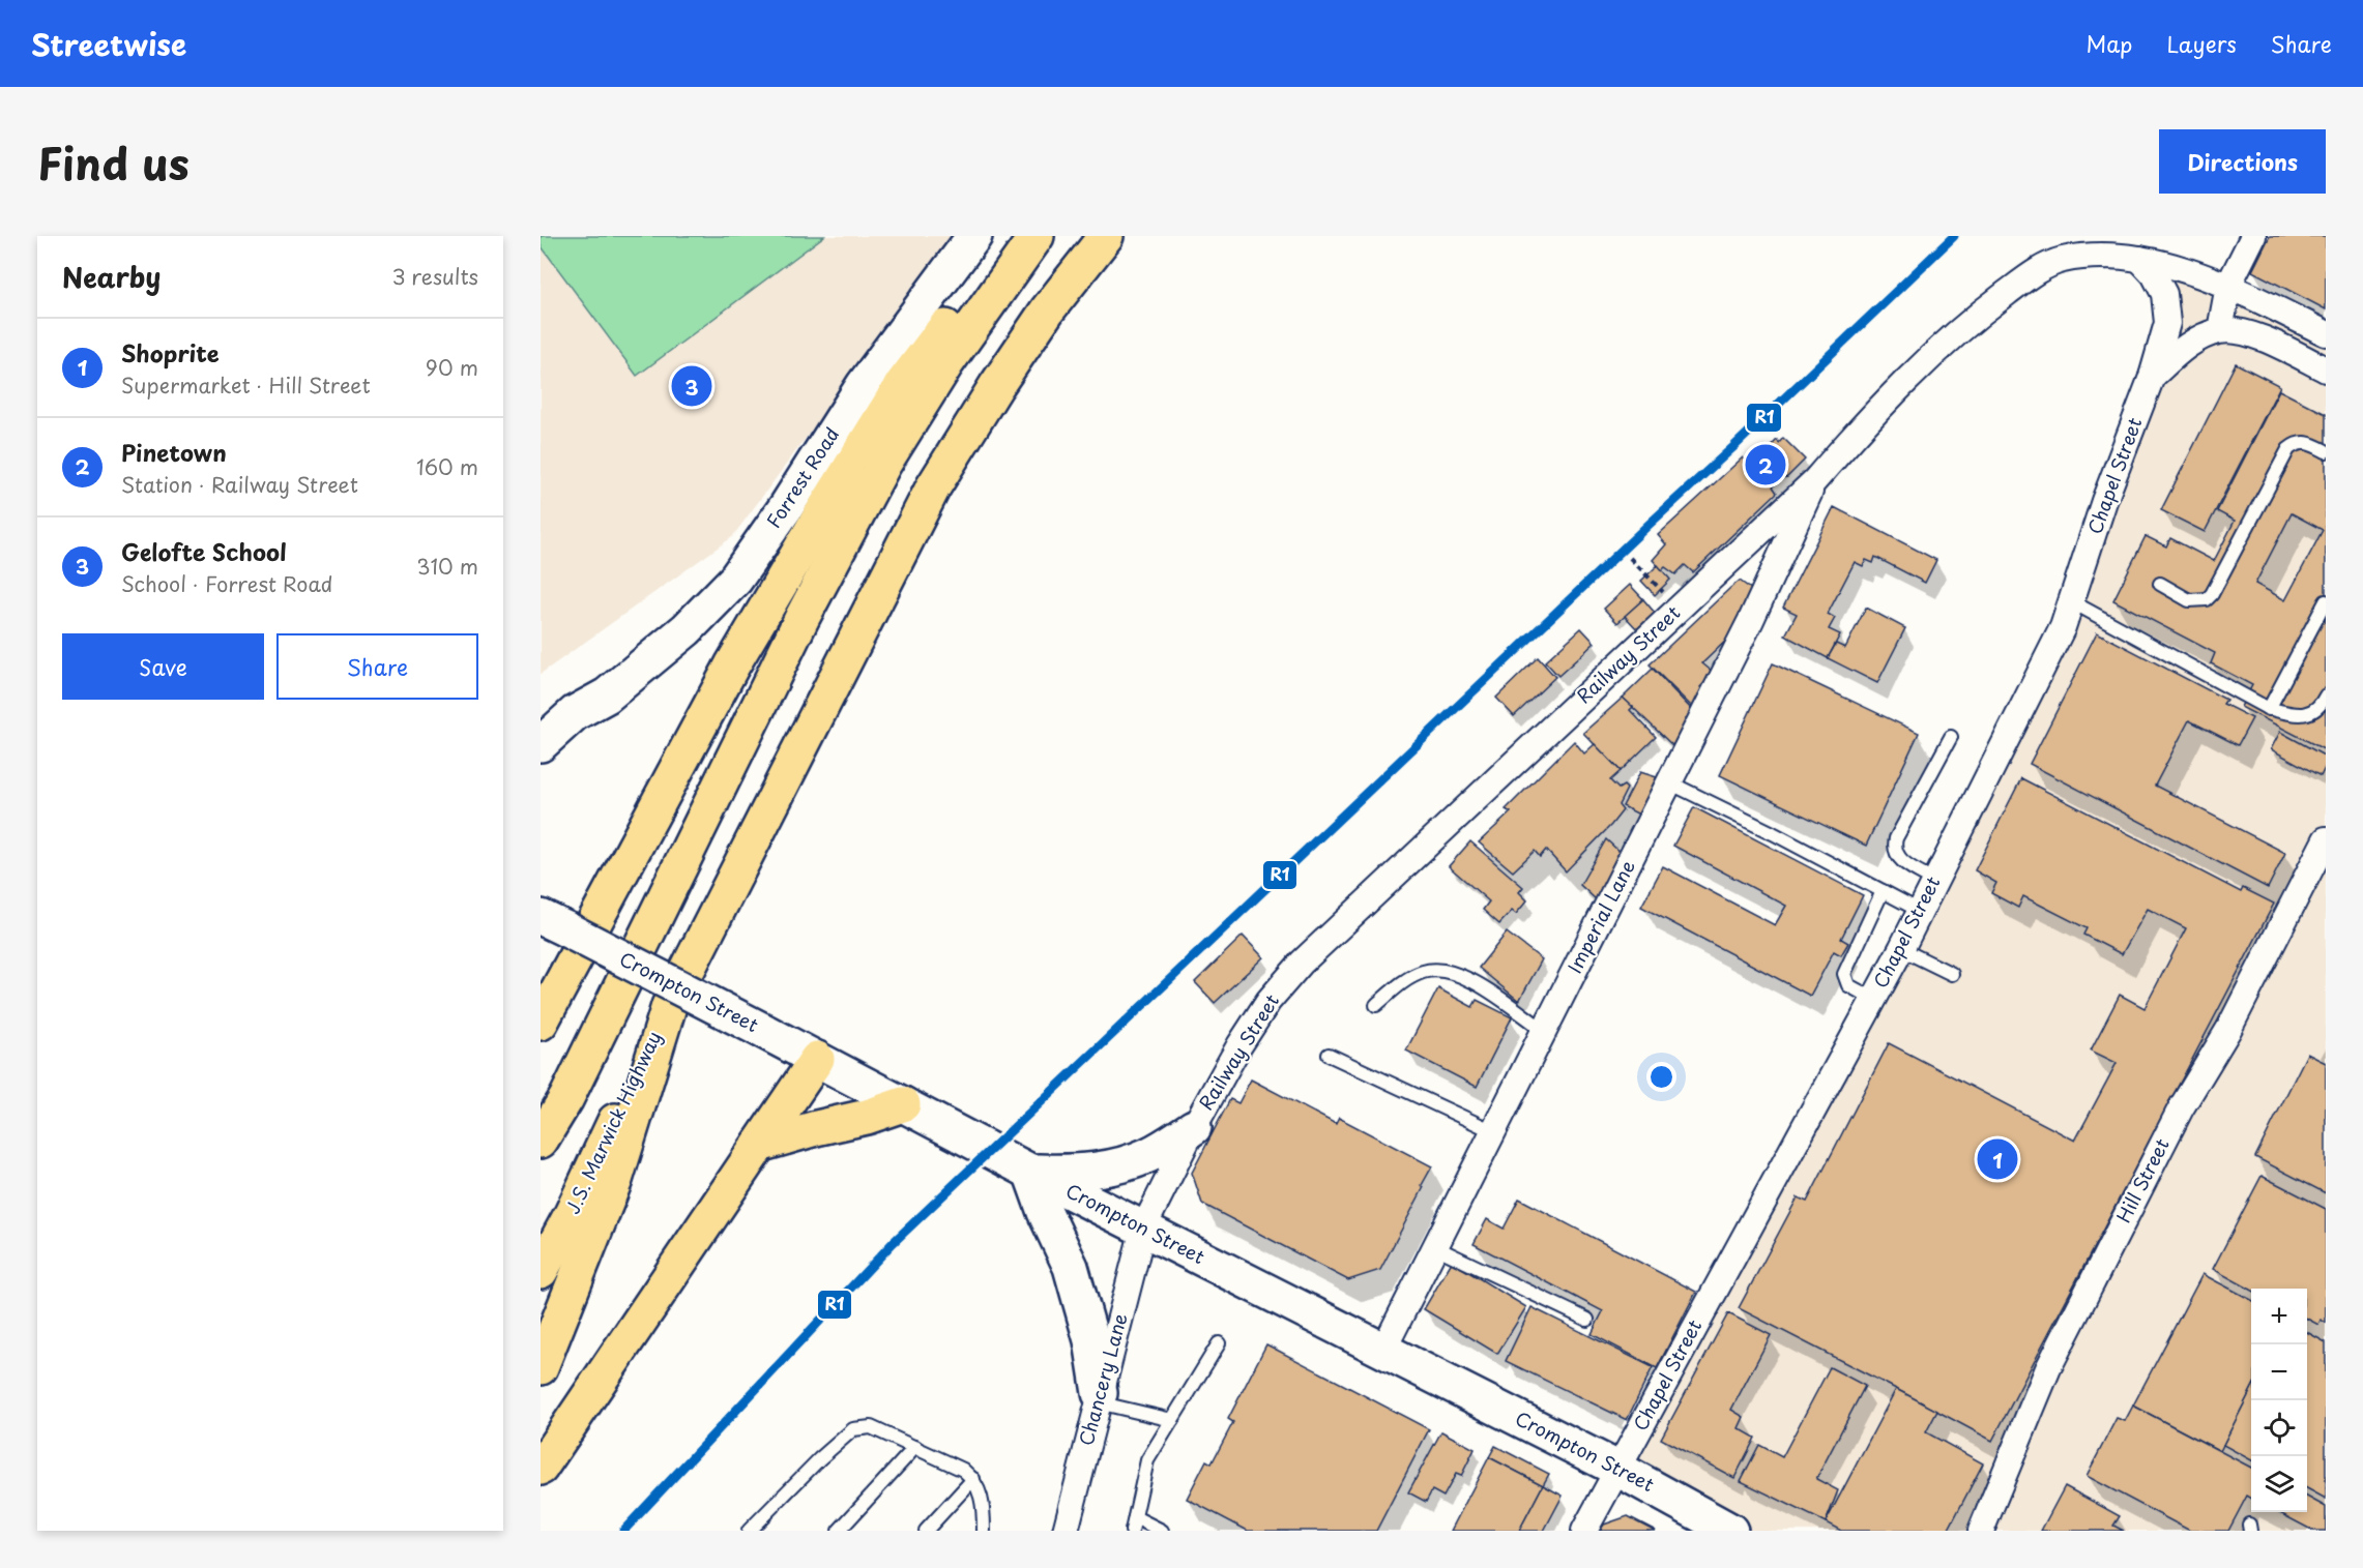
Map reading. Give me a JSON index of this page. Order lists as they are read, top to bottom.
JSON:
{
  "streets": {
    "highway": ["J.S. Marwick Highway"],
    "street": [
      "Chapel Street",
      "Forrest Road",
      "Railway Street",
      "Imperial Lane",
      "Crompton Street",
      "Hill Street",
      "Chancery Lane"
    ]
  },
  "crossings": [
    ["Chapel Street", "Railway Street"],
    ["Chapel Street", "Crompton Street"],
    ["Railway Street", "Imperial Lane"],
    ["Railway Street", "Crompton Street"],
    ["Railway Street", "Chancery Lane"],
    ["Imperial Lane", "Crompton Street"],
    ["Crompton Street", "Chancery Lane"]
  ],
  "lines": ["transit line R1"],
  "page": {
    "header": "Streetwise",
    "nav": ["Map", "Layers", "Share"],
    "title": "Find us",
    "buttons": [
      "Directions",
      ["Save", "Share"]
    ],
    "heading": ["Nearby", "3 results"],
    "list": [
      {
        "mark": "1",
        "name": "Shoprite",
        "note": "Supermarket · Hill Street",
        "value": "90 m"
      },
      {
        "mark": "2",
        "name": "Pinetown",
        "note": "Station · Railway Street",
        "value": "160 m"
      },
      {
        "mark": "3",
        "name": "Gelofte School",
        "note": "School · Forrest Road",
        "value": "310 m"
      }
    ],
    "pins": ["3", "2", "1"],
    "map_buttons": ["+", "−"]
  }
}
